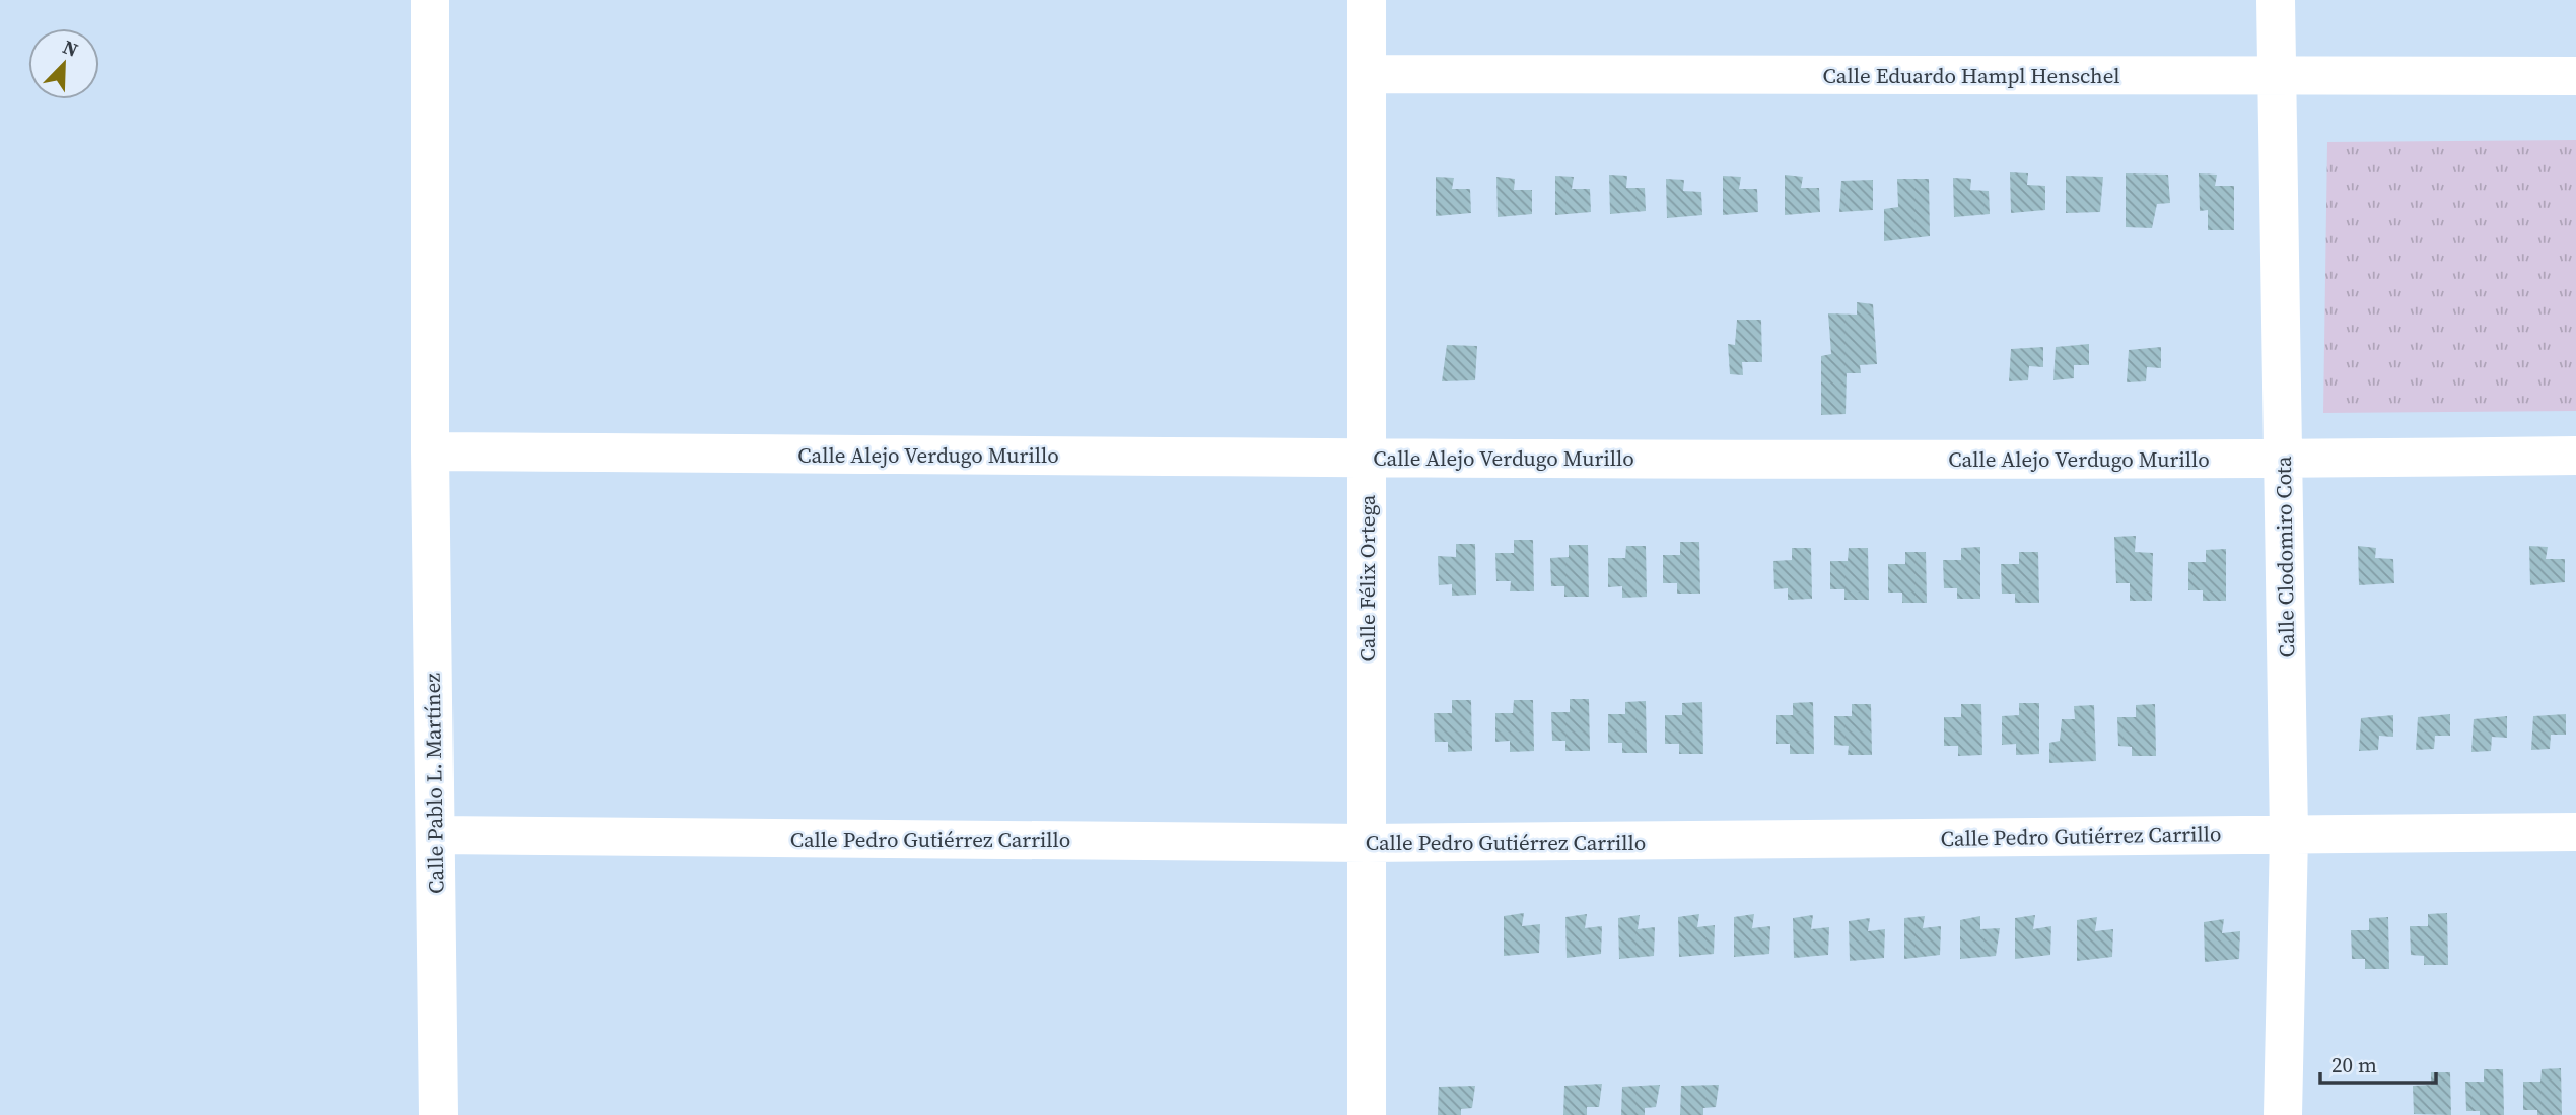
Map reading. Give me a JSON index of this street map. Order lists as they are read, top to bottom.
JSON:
{
  "streets": {
    "street": [
      "Calle Eduardo Hampl Henschel",
      "Calle Alejo Verdugo Murillo",
      "Calle Clodomiro Cota",
      "Calle Félix Ortega",
      "Calle Pablo L. Martínez",
      "Calle Pedro Gutiérrez Carrillo"
    ]
  },
  "crossings": [
    ["Calle Eduardo Hampl Henschel", "Calle Clodomiro Cota"],
    ["Calle Eduardo Hampl Henschel", "Calle Félix Ortega"],
    ["Calle Alejo Verdugo Murillo", "Calle Clodomiro Cota"],
    ["Calle Alejo Verdugo Murillo", "Calle Félix Ortega"],
    ["Calle Alejo Verdugo Murillo", "Calle Pablo L. Martínez"],
    ["Calle Clodomiro Cota", "Calle Pedro Gutiérrez Carrillo"],
    ["Calle Félix Ortega", "Calle Pedro Gutiérrez Carrillo"],
    ["Calle Pablo L. Martínez", "Calle Pedro Gutiérrez Carrillo"]
  ],
  "scale_bar": "20 m",
  "north": "top right"
}
